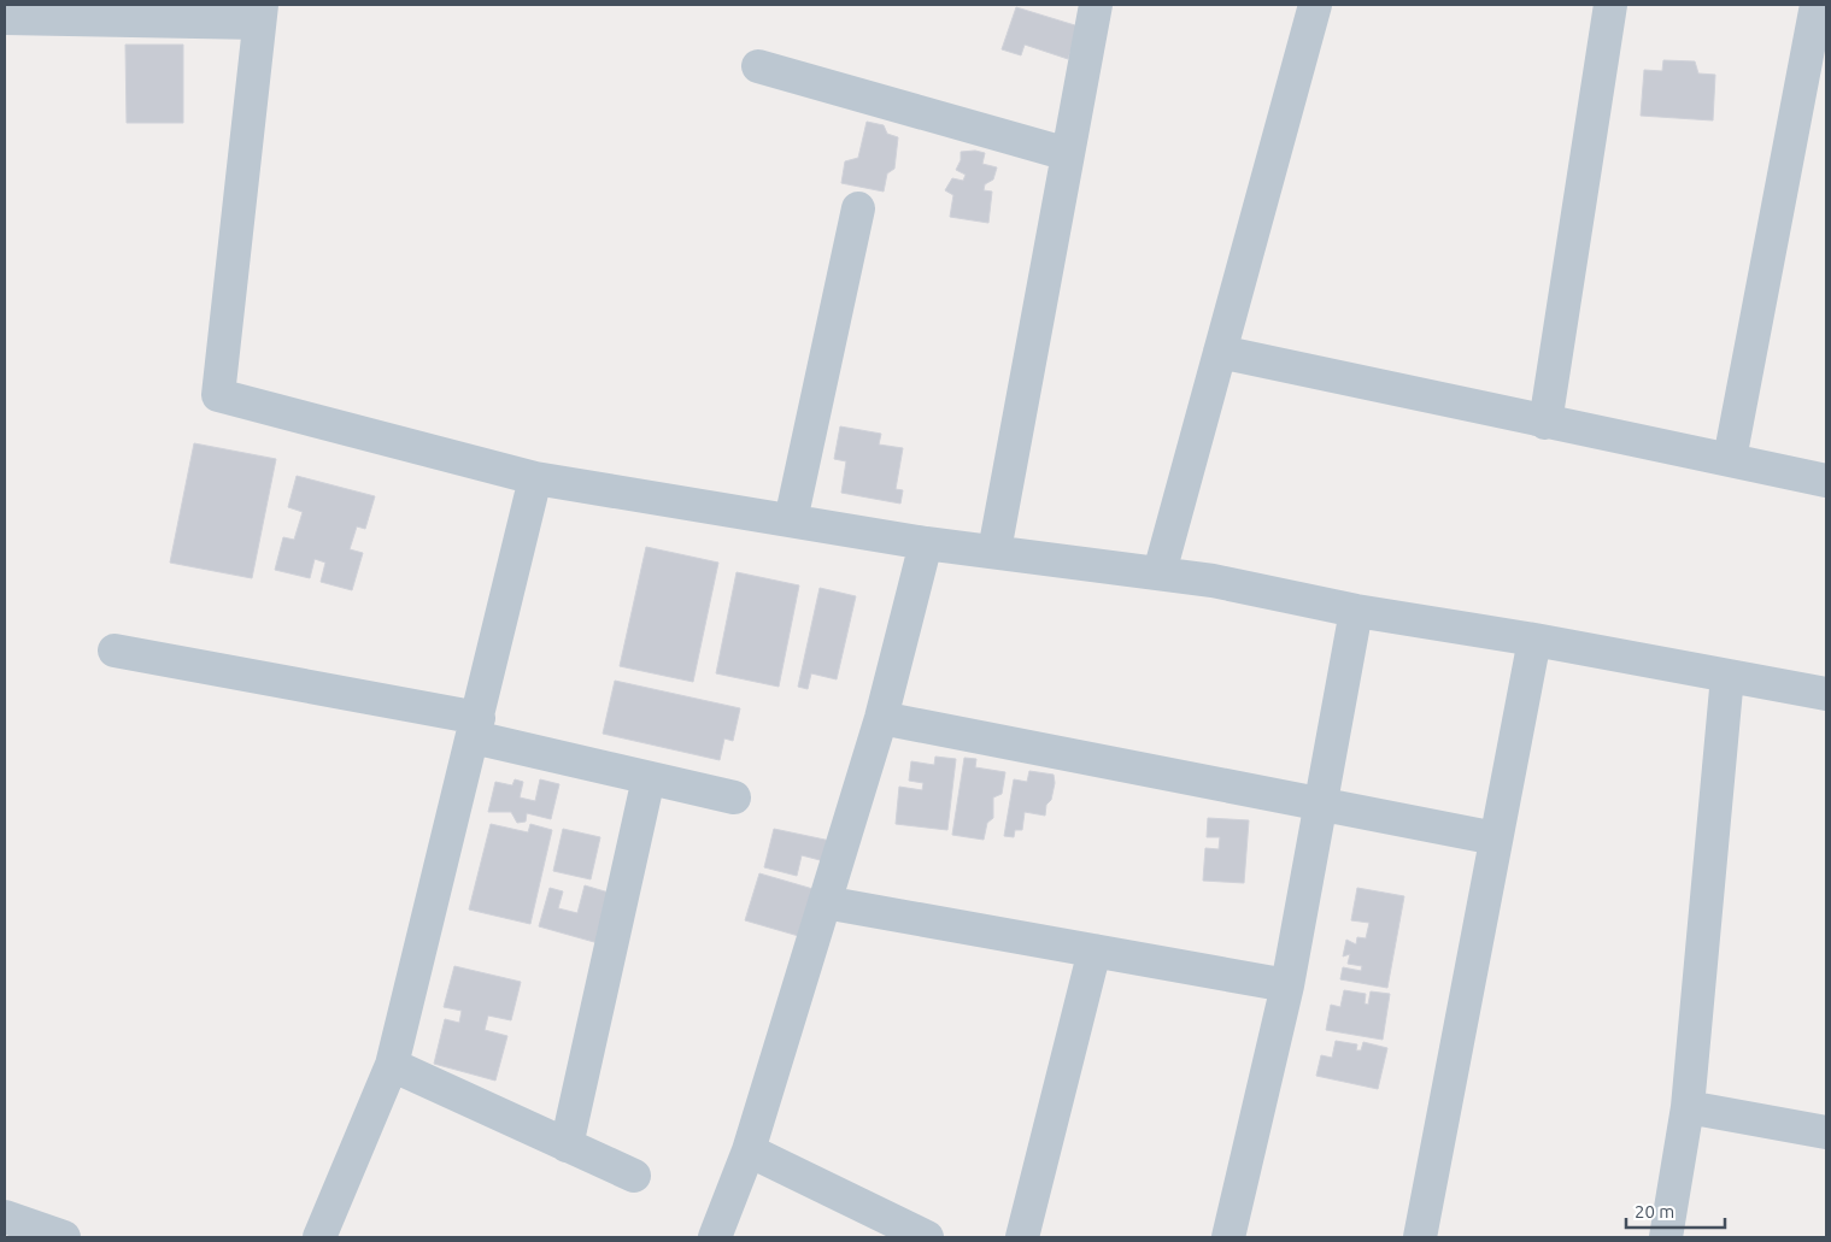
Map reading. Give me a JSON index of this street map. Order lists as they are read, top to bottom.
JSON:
{
  "scale_bar": "20 m"
}
